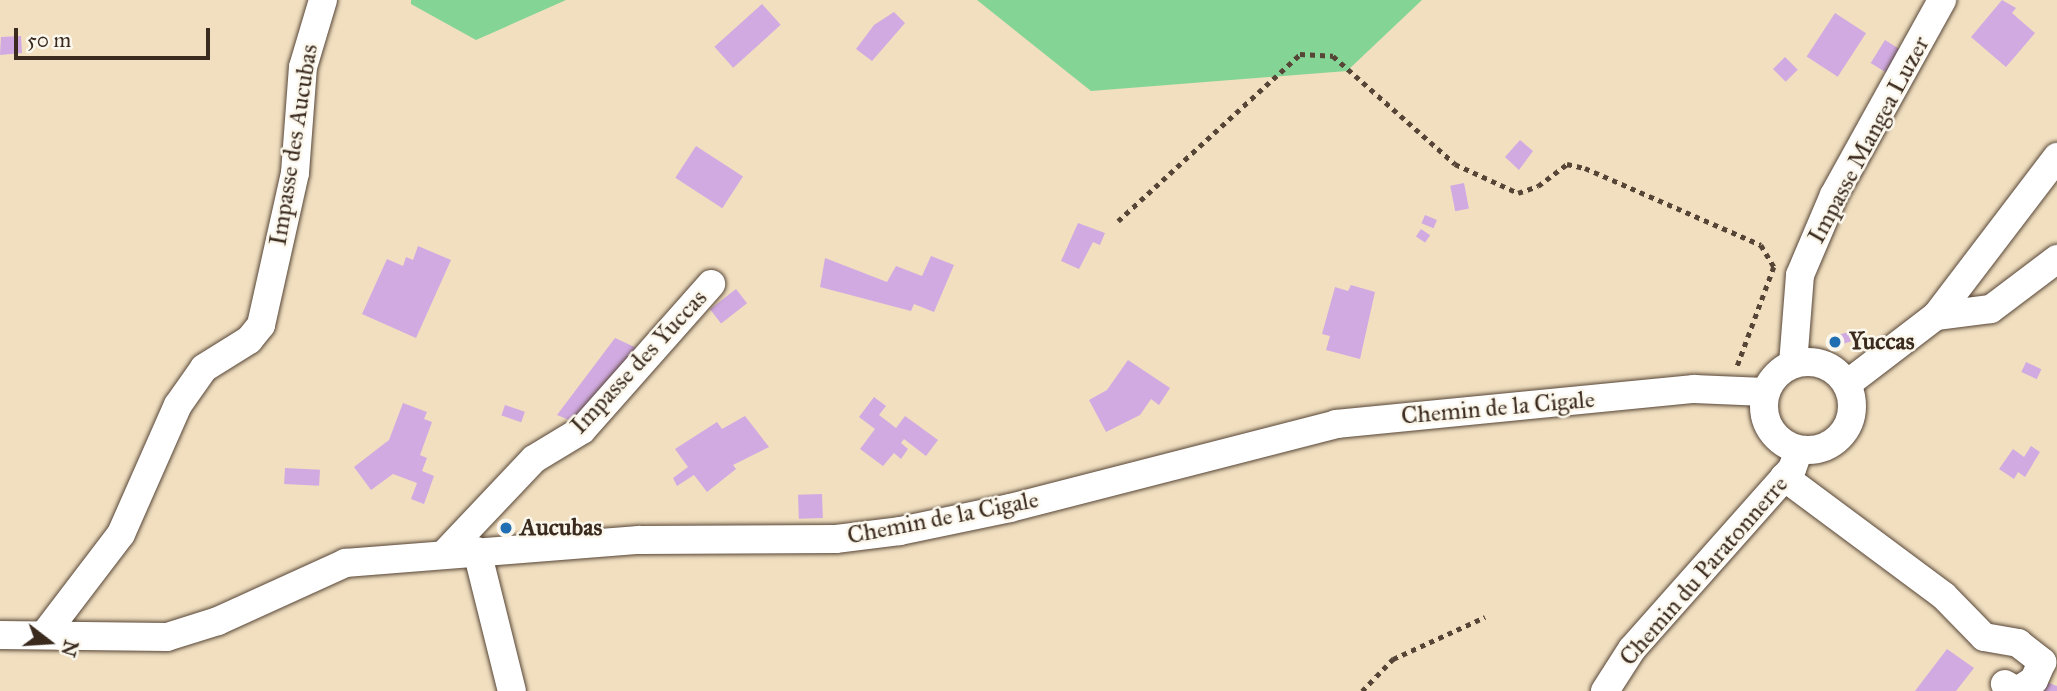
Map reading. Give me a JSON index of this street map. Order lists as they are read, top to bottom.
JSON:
{
  "streets": {
    "street": [
      "Impasse Mangea Luzer",
      "Impasse des Aucubas",
      "Impasse des Yuccas",
      "Chemin de la Cigale",
      "Chemin du Paratonnerre"
    ]
  },
  "crossings": [
    ["Impasse Mangea Luzer", "Chemin de la Cigale"],
    ["Impasse Mangea Luzer", "Chemin du Paratonnerre"],
    ["Impasse des Aucubas", "Chemin de la Cigale"],
    ["Impasse des Yuccas", "Chemin de la Cigale"],
    ["Chemin de la Cigale", "Chemin du Paratonnerre"]
  ],
  "places": ["Yuccas", "Aucubas"],
  "scale_bar": "50 m",
  "north": "right"
}
